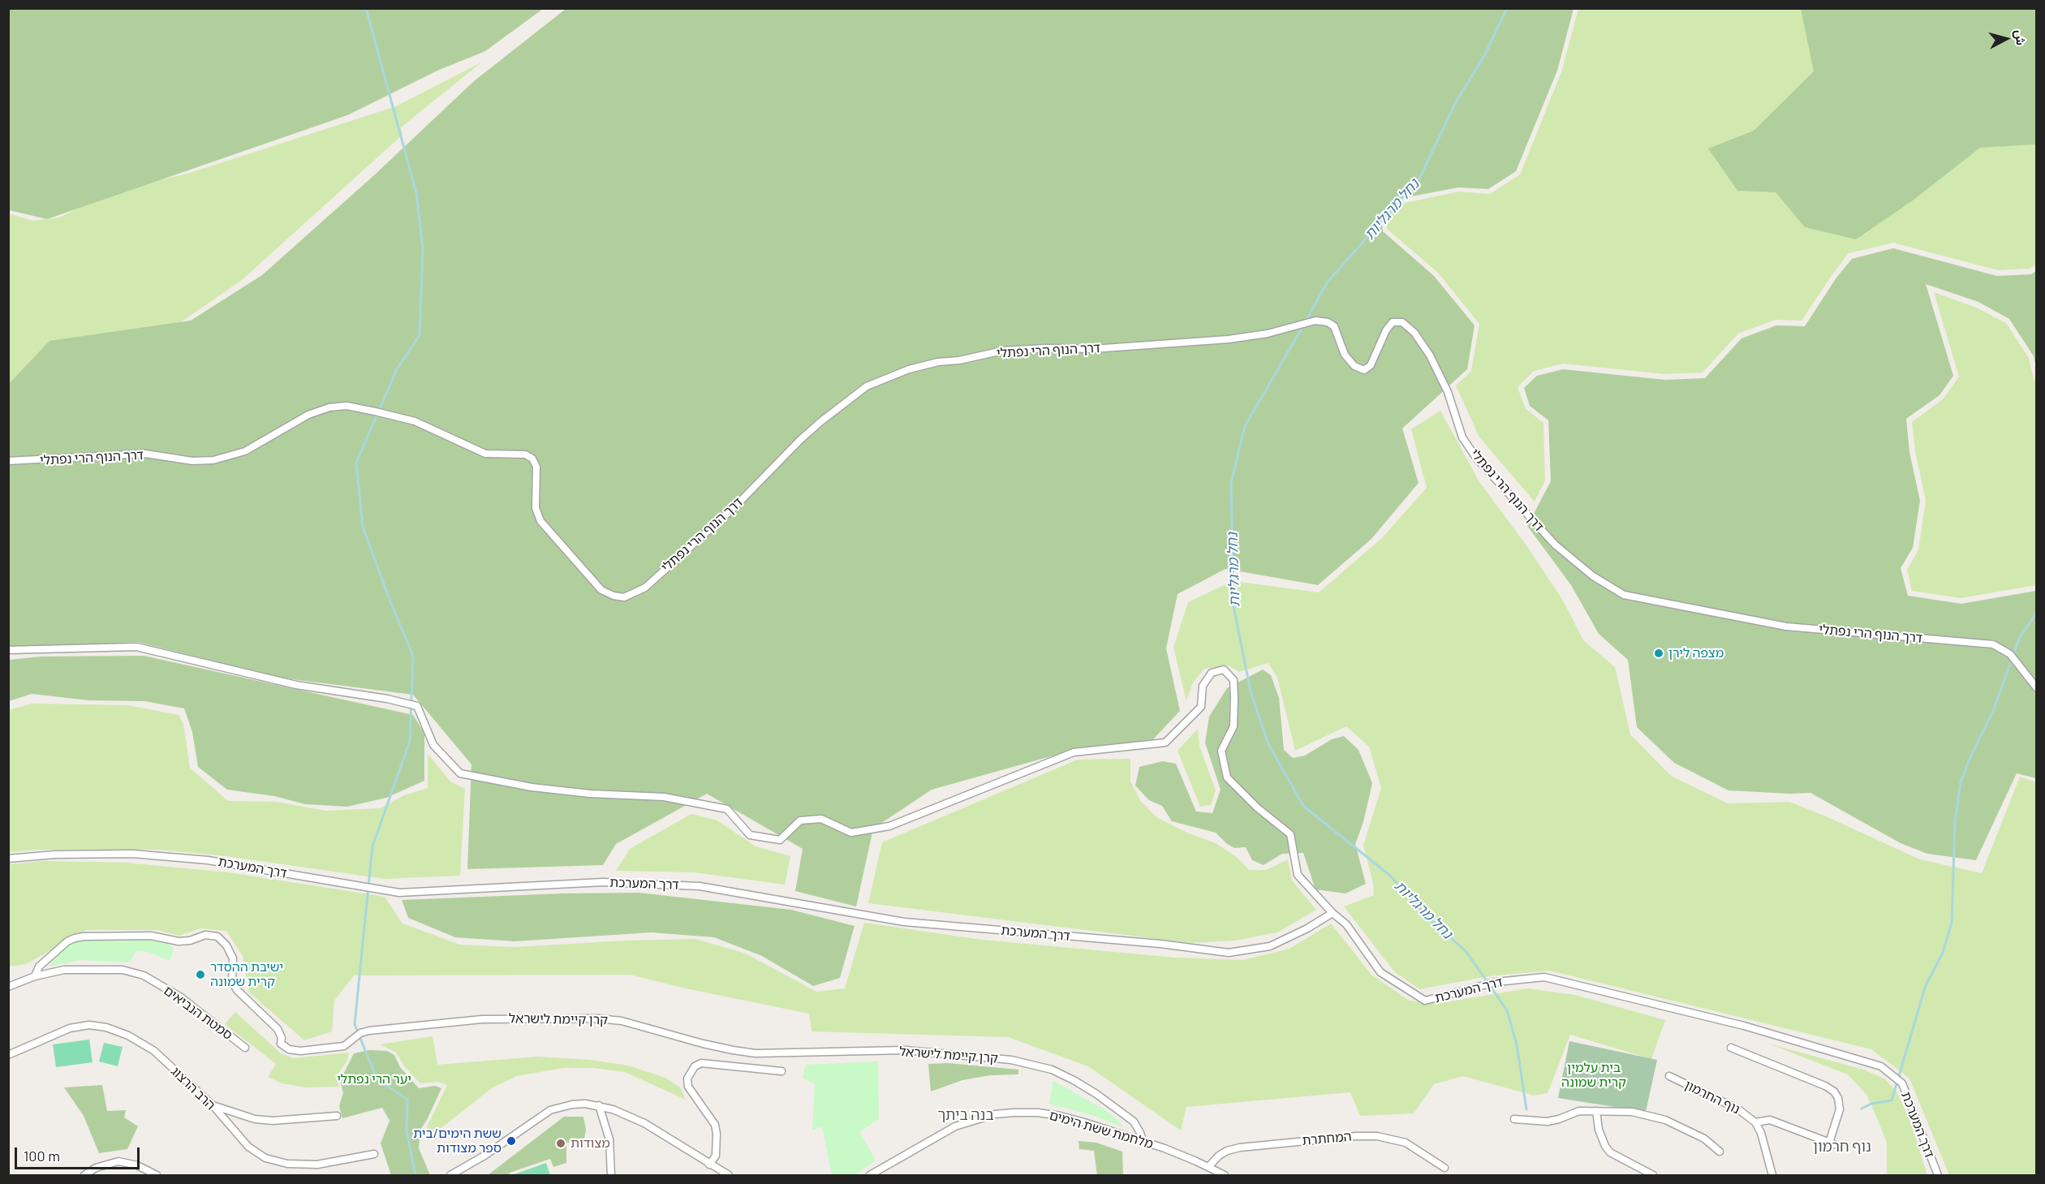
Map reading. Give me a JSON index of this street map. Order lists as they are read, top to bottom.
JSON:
{
  "streets": {
    "street": [
      "דרך הנוף הרי נפתלי",
      "דרך המערכת",
      "סמטת הנביאים",
      "קרן קיימת לישראל",
      "הרב הרצוג",
      "נוף החרמון",
      "מלחמת ששת הימים",
      "המחתרת"
    ]
  },
  "crossings": [
    ["סמטת הנביאים", "קרן קיימת לישראל"],
    ["קרן קיימת לישראל", "מלחמת ששת הימים"],
    ["מלחמת ששת הימים", "המחתרת"]
  ],
  "districts": ["בנה ביתך", "נוף חרמון"],
  "water": ["נחל מרגליות"],
  "parks": ["בית עלמין קרית שמונה", "יער הרי נפתלי"],
  "places": [
    "מצפה לירן",
    "ישיבת ההסדר קרית שמונה",
    "ששת הימים/בית ספר מצודות",
    "מצודות"
  ],
  "scale_bar": "100 m",
  "north": "right"
}
